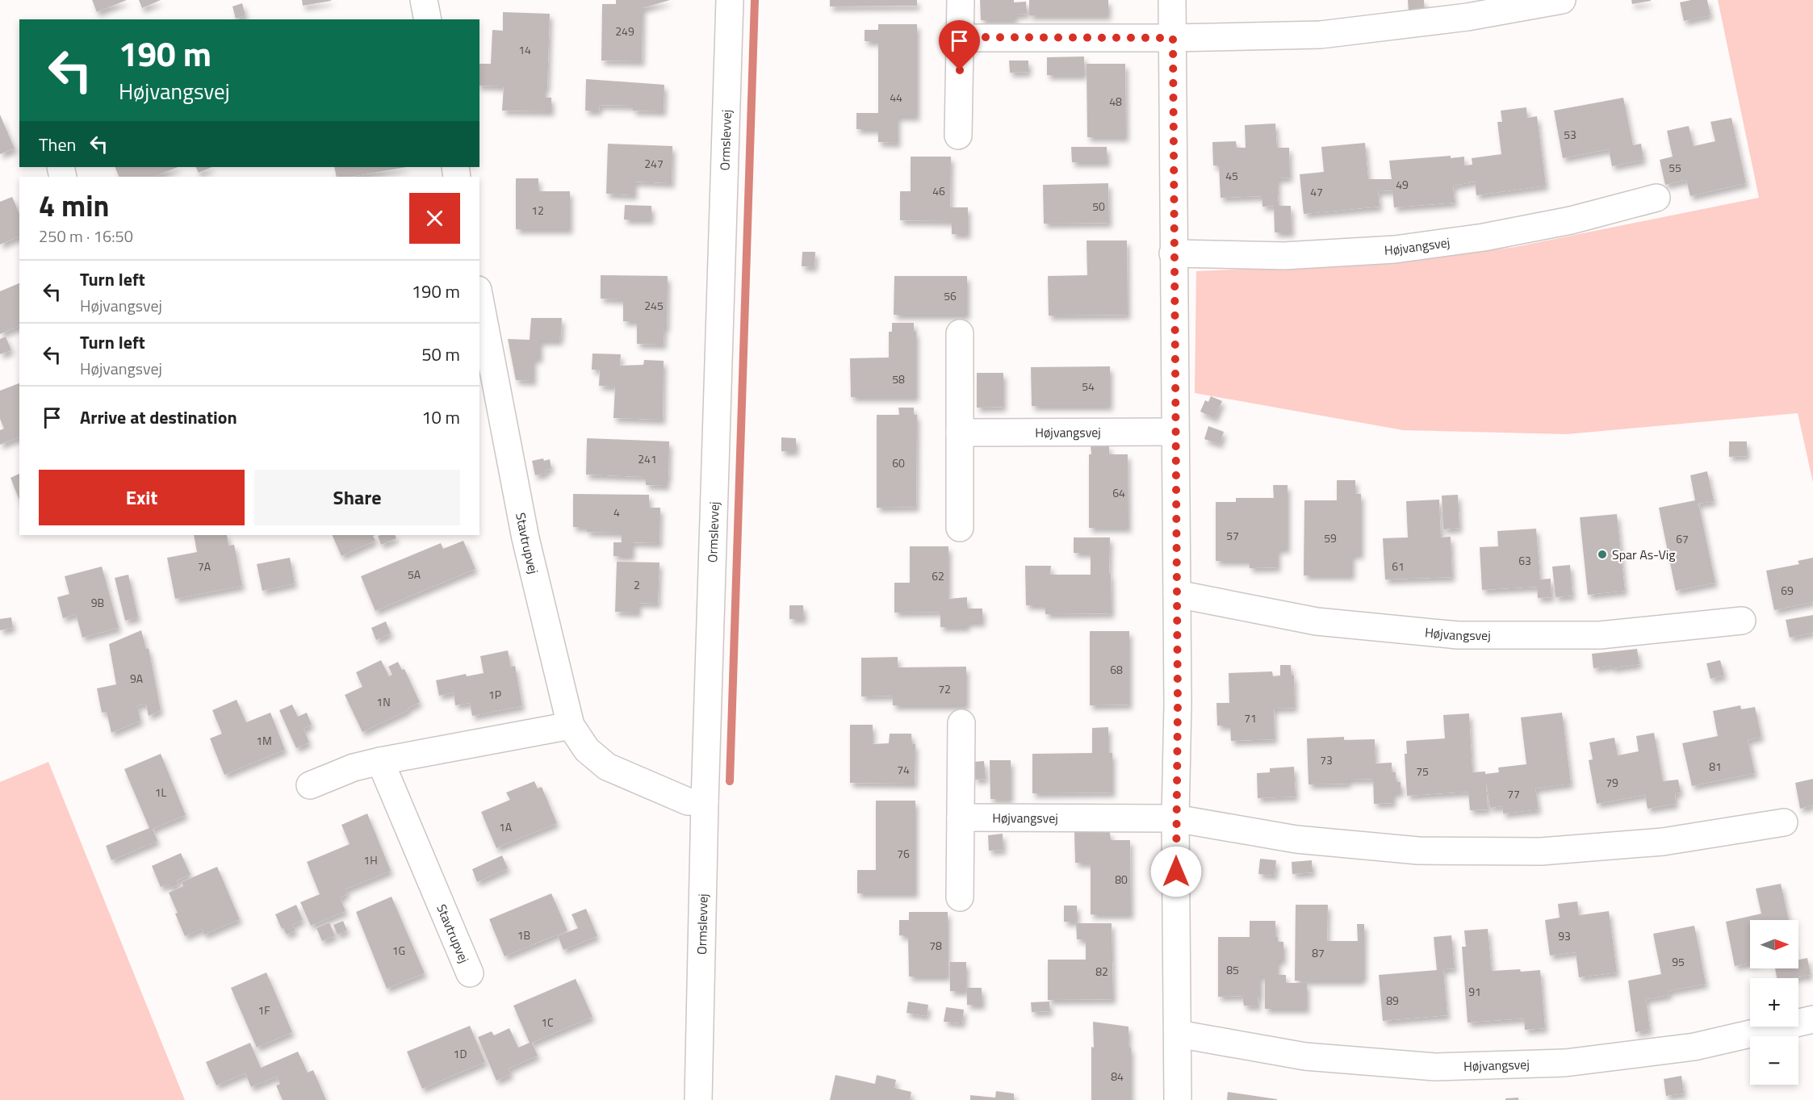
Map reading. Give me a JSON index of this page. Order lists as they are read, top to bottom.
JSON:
{
  "streets": {
    "street": ["Ormslevvej", "Højvangsvej", "Stavtrupvej"]
  },
  "crossings": [
    ["Ormslevvej", "Stavtrupvej"]
  ],
  "places": ["Spar As-Vig"],
  "house_numbers": [
    "249",
    "14",
    "44",
    "48",
    "53",
    "247",
    "55",
    "45",
    "49",
    "46",
    "47",
    "50",
    "12",
    "56",
    "245",
    "58",
    "54",
    "241",
    "60",
    "64",
    "4",
    "57",
    "59",
    "67",
    "63",
    "7A",
    "61",
    "5A",
    "62",
    "2",
    "69",
    "9B",
    "68",
    "9A",
    "72",
    "1P",
    "1N",
    "71",
    "1M",
    "73",
    "81",
    "74",
    "75",
    "79",
    "1L",
    "77",
    "1A",
    "76",
    "1H",
    "80",
    "1B",
    "93",
    "78",
    "1G",
    "87",
    "95",
    "85",
    "82",
    "91",
    "89",
    "1F",
    "1C",
    "1D",
    "84"
  ],
  "north": "right",
  "page": {
    "turn": ["190 m", "Højvangsvej"],
    "then": "Then",
    "heading": ["4 min", "250 m · 16:50"],
    "list": [
      {
        "name": "Turn left",
        "note": "Højvangsvej",
        "value": "190 m"
      },
      {
        "name": "Turn left",
        "note": "Højvangsvej",
        "value": "50 m"
      },
      {
        "name": "Arrive at destination",
        "value": "10 m"
      }
    ],
    "buttons": ["Exit", "Share"],
    "map_buttons": ["+", "−"]
  }
}
